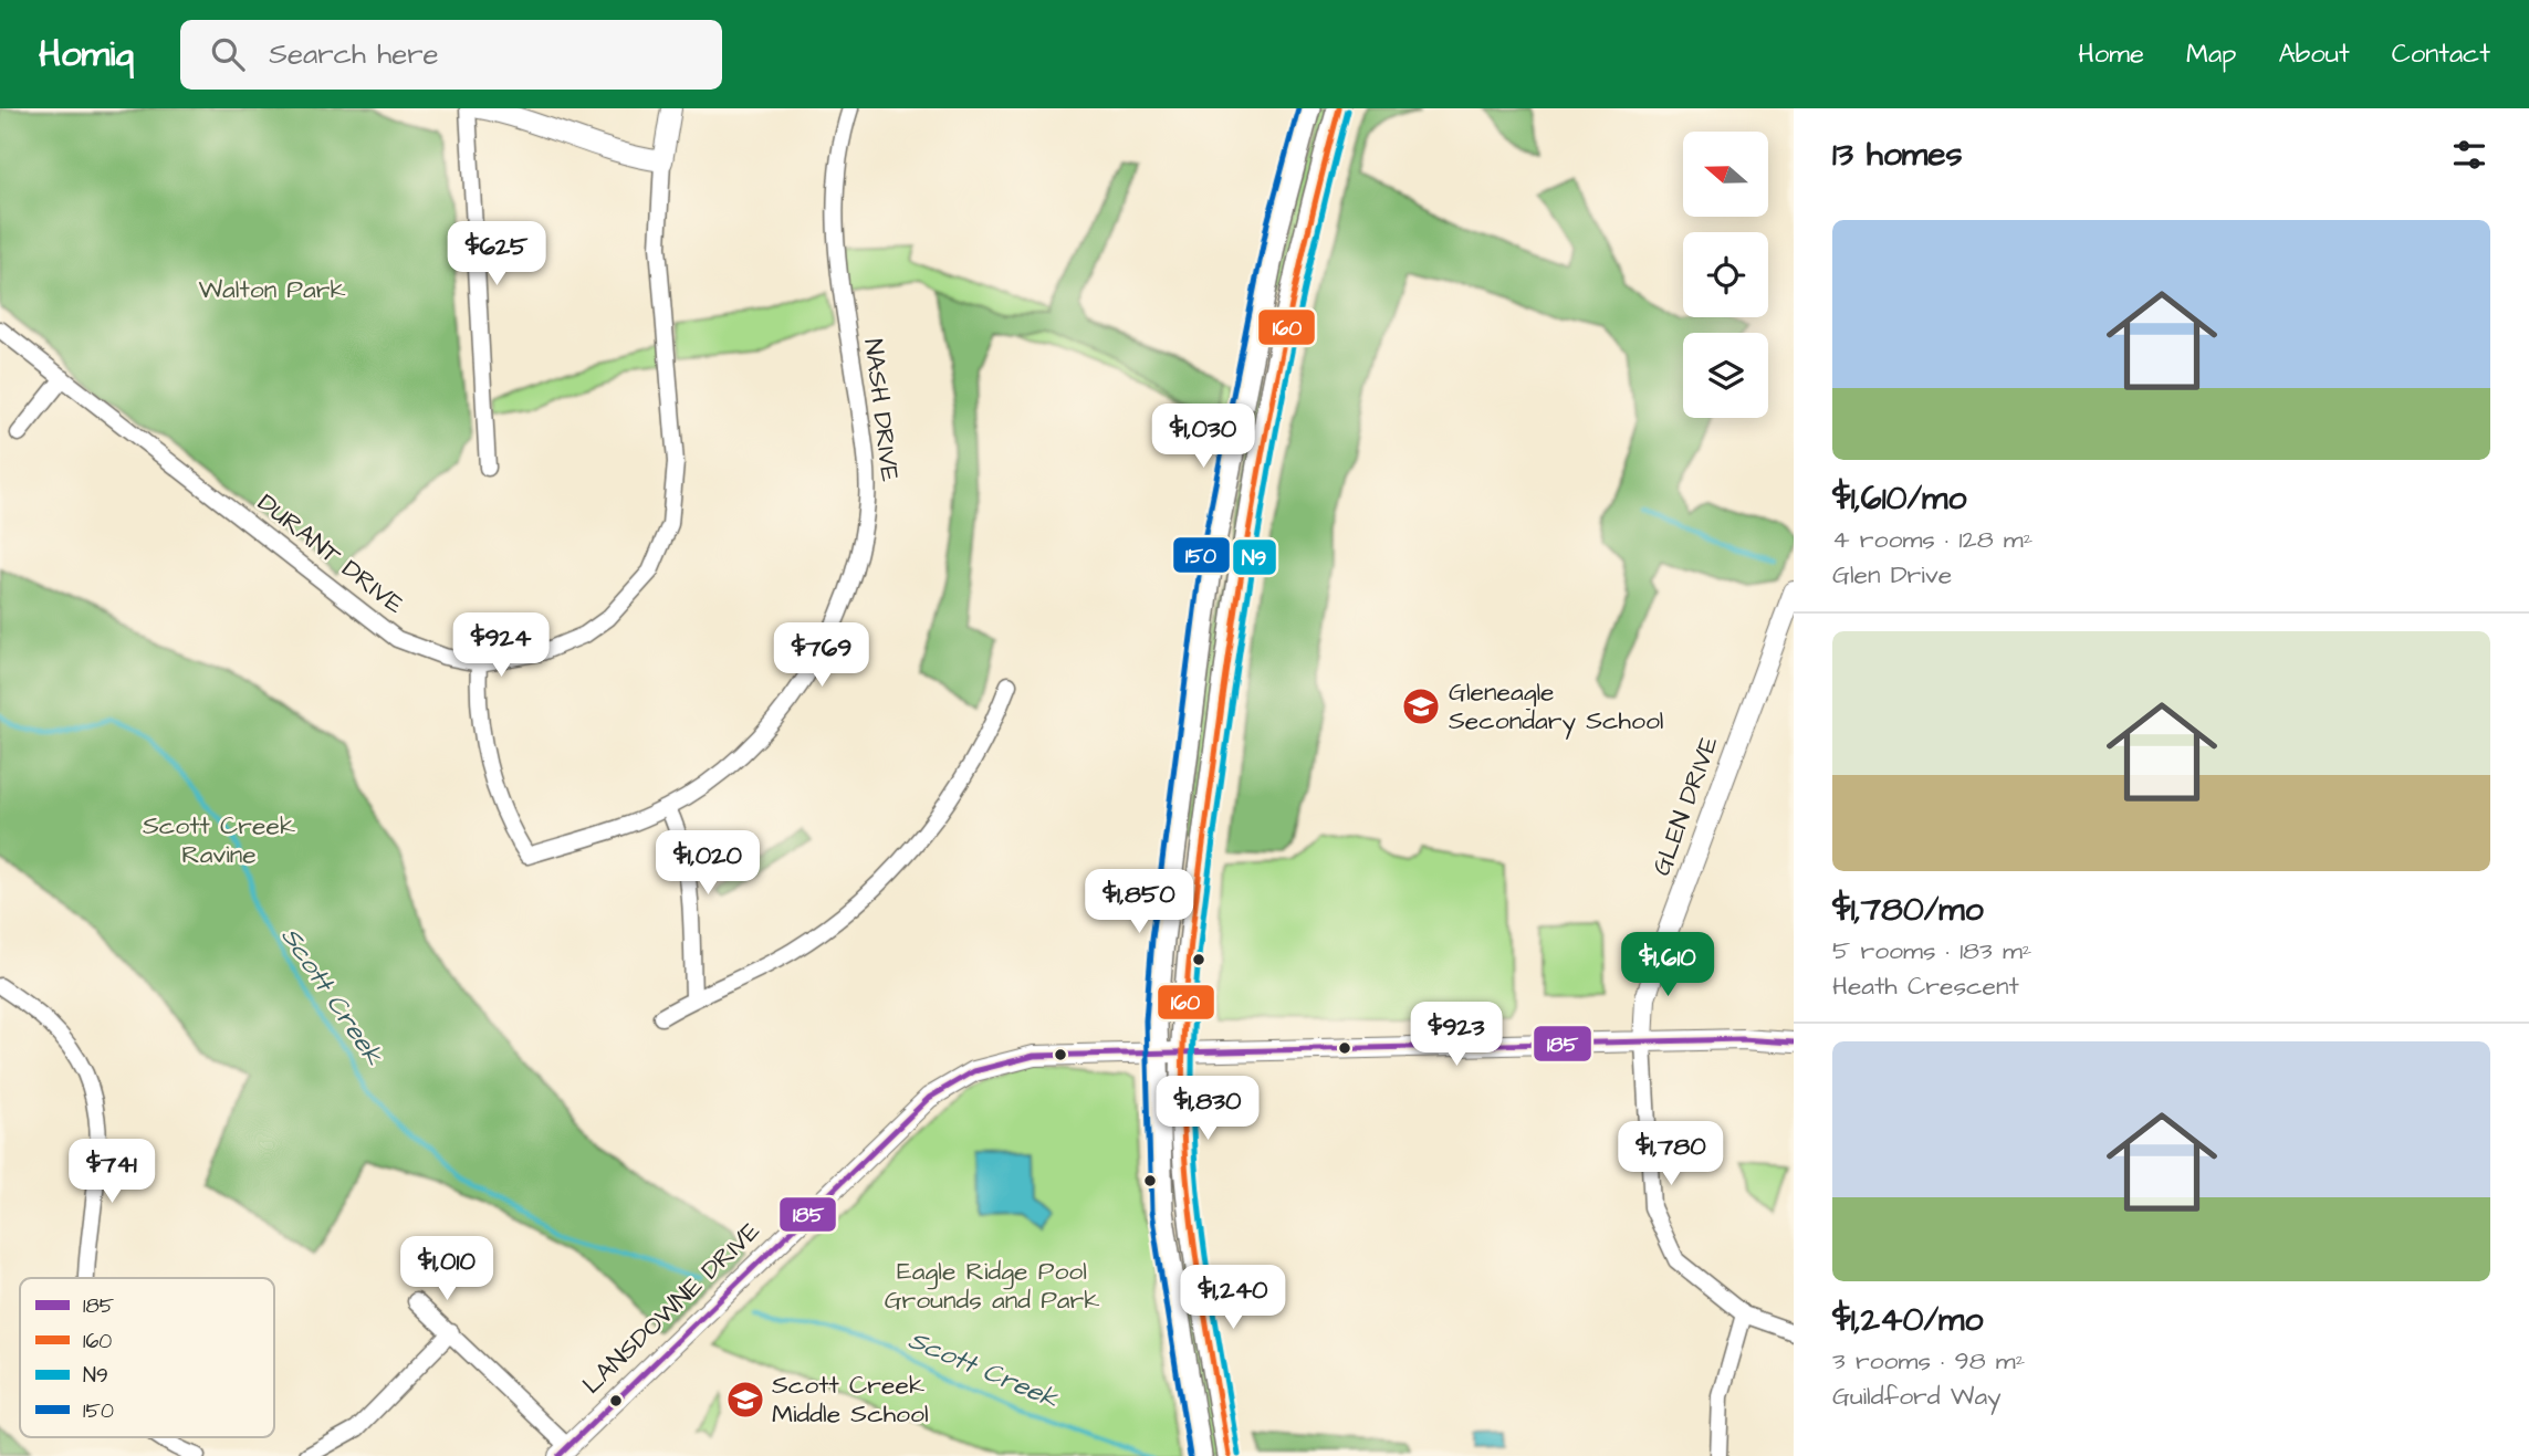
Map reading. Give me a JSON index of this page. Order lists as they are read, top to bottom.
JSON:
{
  "streets": {
    "street": [
      "NASH DRIVE",
      "DURANT DRIVE",
      "GLEN DRIVE",
      "LANSDOWNE DRIVE"
    ]
  },
  "crossings": [
    ["NASH DRIVE", "DURANT DRIVE"],
    ["GLEN DRIVE", "LANSDOWNE DRIVE"]
  ],
  "water": ["Scott Creek"],
  "parks": ["Walton Park", "Scott Creek Ravine", "Eagle Ridge Pool Grounds and Park"],
  "places": {
    "school or university": ["Gleneagle Secondary School", "Scott Creek Middle School"]
  },
  "lines": [
    "transit line 160",
    "transit line 150",
    "transit line N9",
    "transit line 185"
  ],
  "legend": [
    "185",
    "160",
    "N9",
    "150"
  ],
  "north": "left",
  "page": {
    "header": "Homiq",
    "search": "Search here",
    "nav": [
      "Home",
      "Map",
      "About",
      "Contact"
    ],
    "heading": "13 homes",
    "list": [
      {
        "name": "$1,610/mo",
        "note": "4 rooms · 128 m² · Glen Drive"
      },
      {
        "name": "$1,780/mo",
        "note": "5 rooms · 183 m² · Heath Crescent"
      },
      {
        "name": "$1,240/mo",
        "note": "3 rooms · 98 m² · Guildford Way"
      }
    ],
    "price": [
      "$625",
      "$1,030",
      "$924",
      "$769",
      "$1,020",
      "$1,850",
      "$1,610",
      "$923",
      "$1,830",
      "$1,780",
      "$741",
      "$1,010",
      "$1,240"
    ]
  }
}
